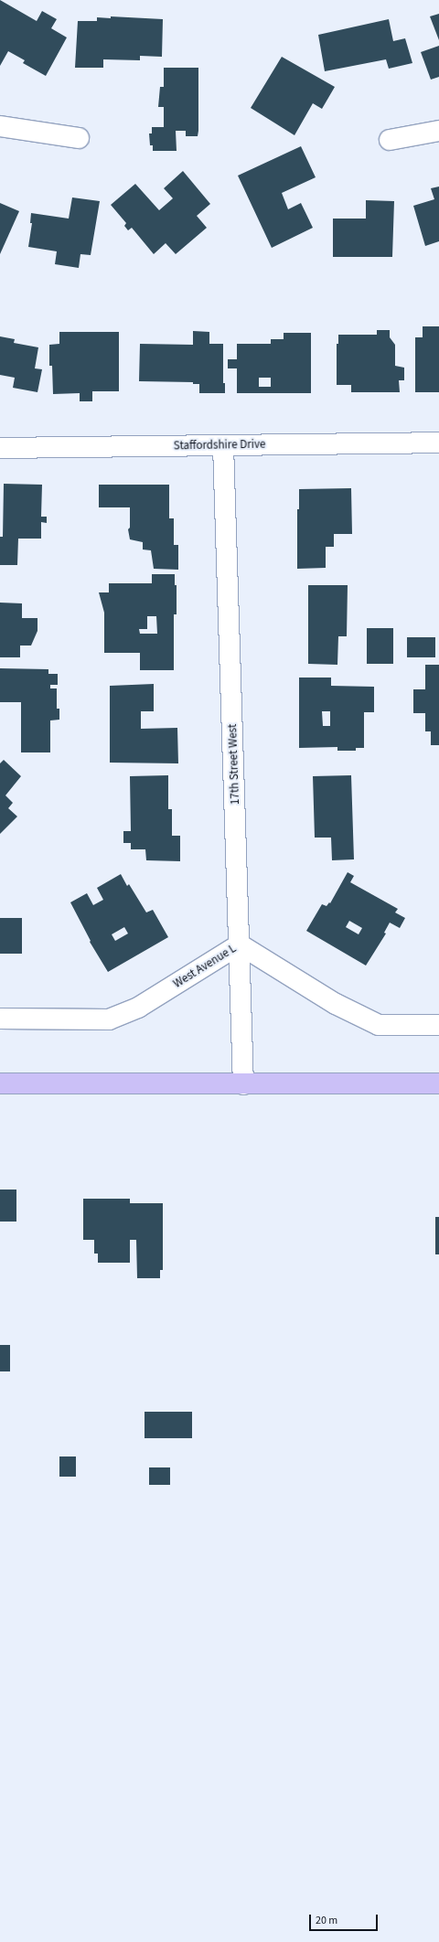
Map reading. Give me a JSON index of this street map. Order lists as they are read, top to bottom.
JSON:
{
  "streets": {
    "street": ["Staffordshire Drive", "17th Street West", "West Avenue L"]
  },
  "crossings": [
    ["Staffordshire Drive", "17th Street West"],
    ["17th Street West", "West Avenue L"]
  ],
  "scale_bar": "20 m"
}
